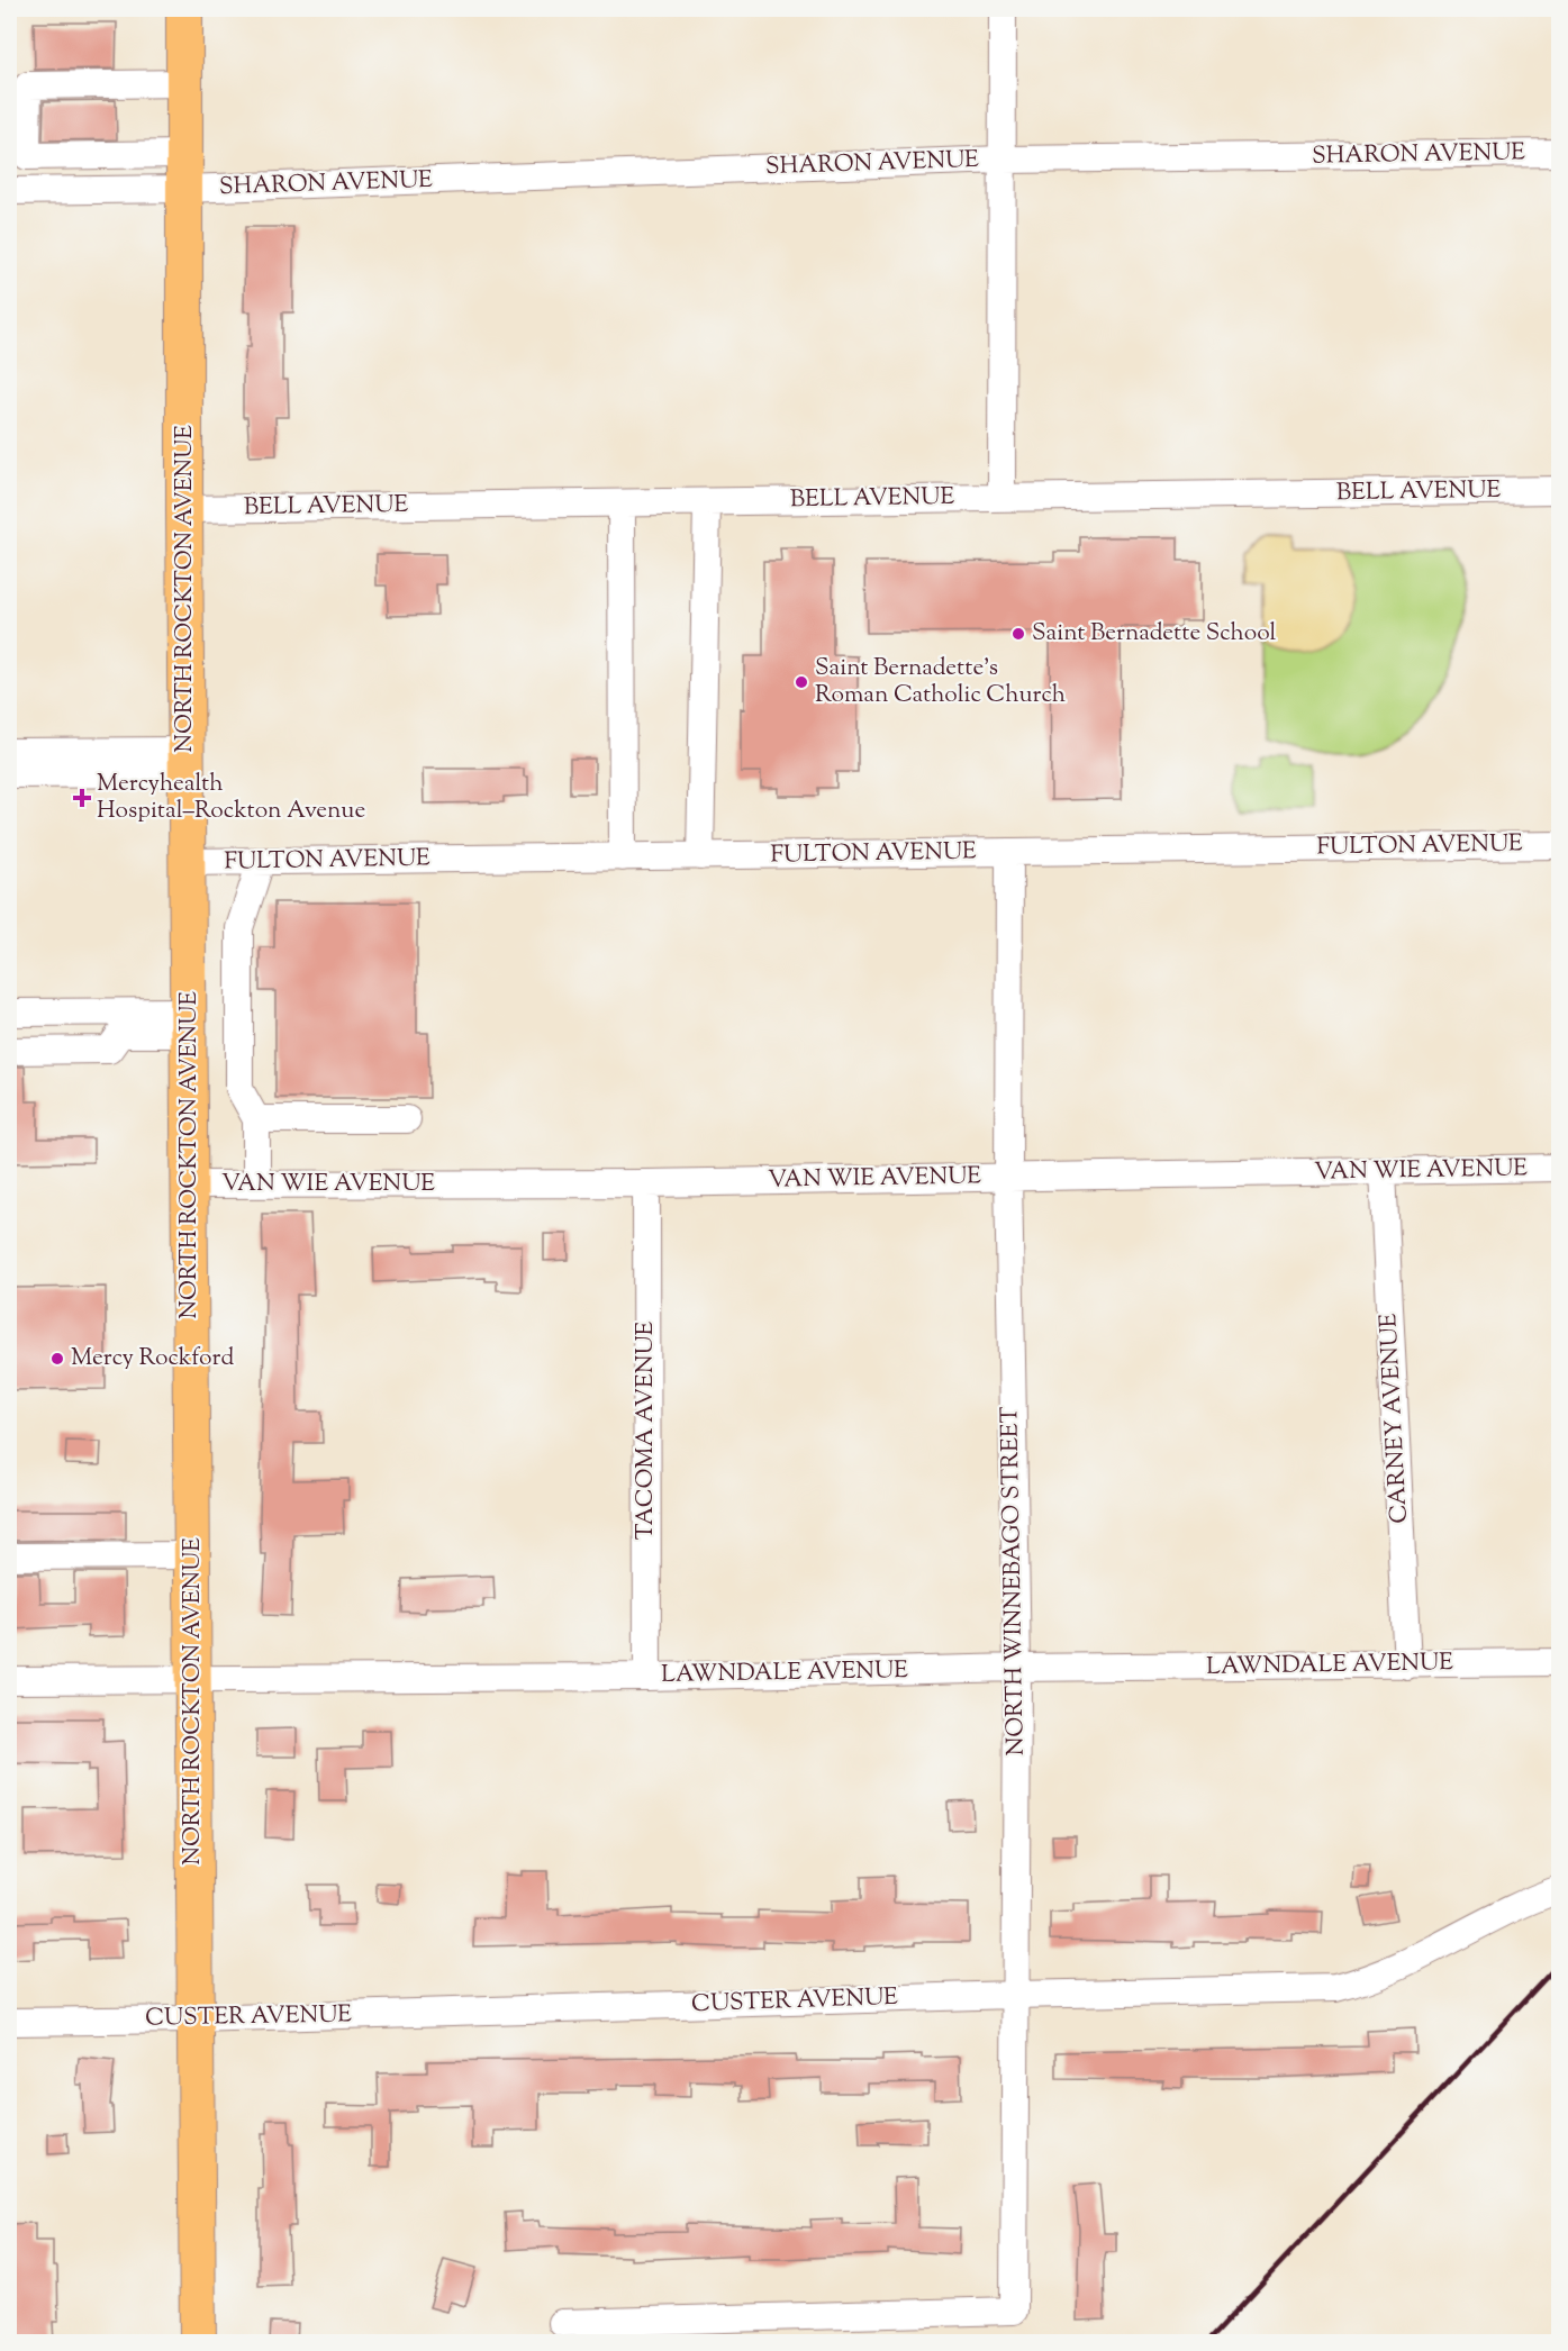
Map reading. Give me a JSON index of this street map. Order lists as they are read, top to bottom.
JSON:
{
  "streets": {
    "main road": ["NORTH ROCKTON AVENUE"],
    "street": [
      "SHARON AVENUE",
      "BELL AVENUE",
      "FULTON AVENUE",
      "VAN WIE AVENUE",
      "CARNEY AVENUE",
      "TACOMA AVENUE",
      "NORTH WINNEBAGO STREET",
      "LAWNDALE AVENUE",
      "CUSTER AVENUE"
    ]
  },
  "crossings": [
    ["SHARON AVENUE", "NORTH ROCKTON AVENUE"],
    ["BELL AVENUE", "NORTH ROCKTON AVENUE"],
    ["NORTH ROCKTON AVENUE", "FULTON AVENUE"],
    ["NORTH ROCKTON AVENUE", "VAN WIE AVENUE"],
    ["NORTH ROCKTON AVENUE", "LAWNDALE AVENUE"],
    ["NORTH ROCKTON AVENUE", "CUSTER AVENUE"],
    ["FULTON AVENUE", "NORTH WINNEBAGO STREET"],
    ["VAN WIE AVENUE", "CARNEY AVENUE"],
    ["VAN WIE AVENUE", "TACOMA AVENUE"],
    ["VAN WIE AVENUE", "NORTH WINNEBAGO STREET"],
    ["CARNEY AVENUE", "LAWNDALE AVENUE"],
    ["TACOMA AVENUE", "LAWNDALE AVENUE"],
    ["NORTH WINNEBAGO STREET", "LAWNDALE AVENUE"],
    ["NORTH WINNEBAGO STREET", "CUSTER AVENUE"]
  ],
  "places": {
    "other": ["Saint Bernadette School", "Saint Bernadette's Roman Catholic Church", "Mercy Rockford"],
    "health": ["Mercyhealth Hospital–Rockton Avenue"]
  }
}
